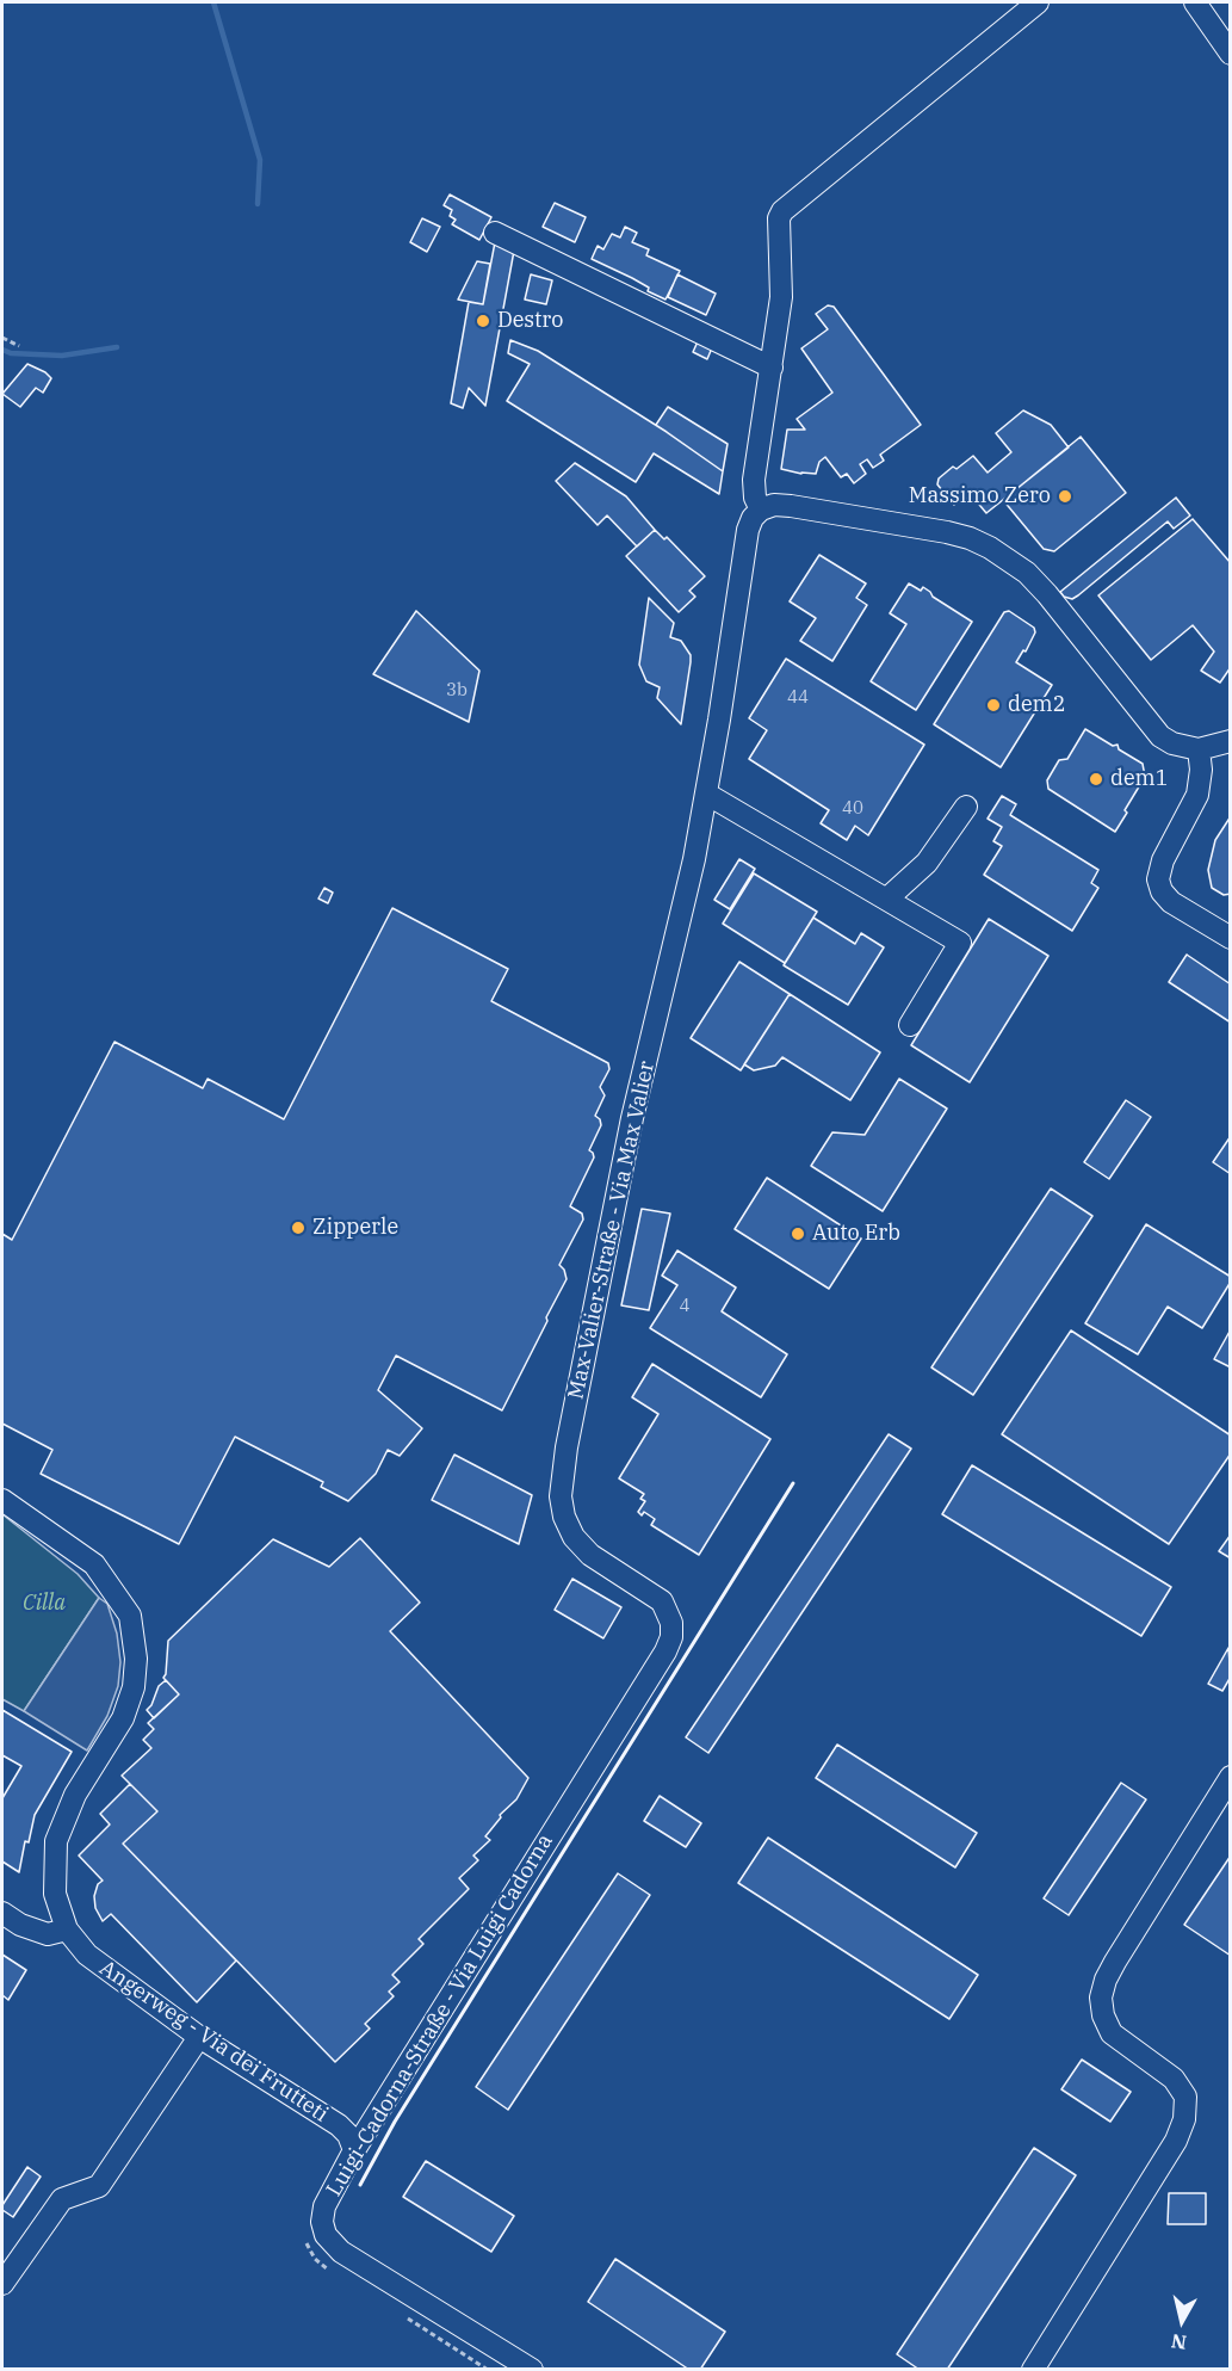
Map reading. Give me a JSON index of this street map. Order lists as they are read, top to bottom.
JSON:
{
  "streets": {
    "street": ["Max-Valier-Straße - Via Max Valier", "Luigi-Cadorna-Straße - Via Luigi Cadorna", "Angerweg - Via dei Frutteti"]
  },
  "crossings": [
    ["Max-Valier-Straße - Via Max Valier", "Luigi-Cadorna-Straße - Via Luigi Cadorna"],
    ["Luigi-Cadorna-Straße - Via Luigi Cadorna", "Angerweg - Via dei Frutteti"]
  ],
  "parks": ["Cilla"],
  "places": [
    "Destro",
    "Massimo Zero",
    "dem2",
    "dem1",
    "Zipperle",
    "Auto Erb"
  ],
  "house_numbers": [
    "3b",
    "44",
    "40",
    "4"
  ],
  "north": "bottom"
}
